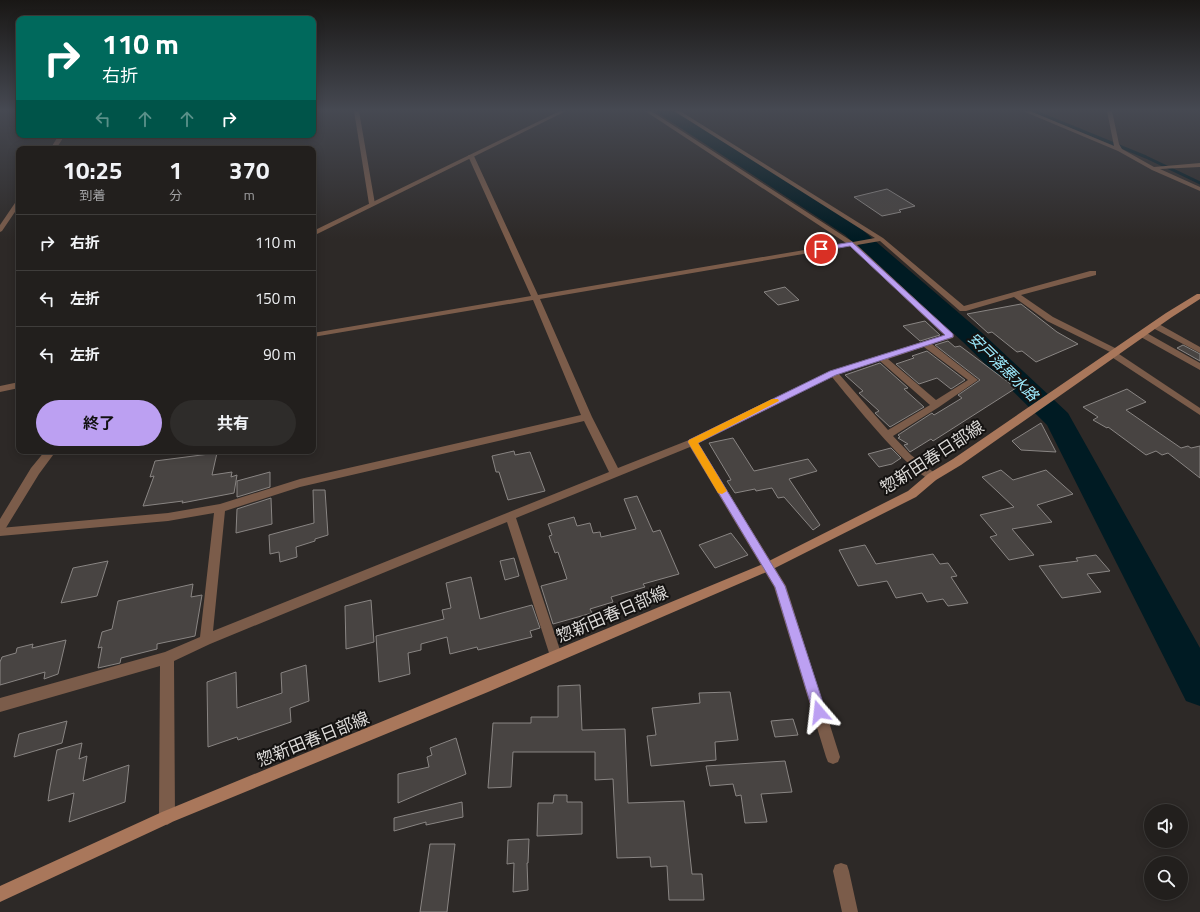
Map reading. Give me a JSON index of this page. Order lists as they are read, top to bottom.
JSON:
{
  "streets": {
    "main road": ["惣新田春日部線"]
  },
  "water": ["安戸落悪水路"],
  "page": {
    "turn": ["110 m", "右折"],
    "eta": [
      "10:25",
      "到着",
      "1",
      "分",
      "370",
      "m"
    ],
    "list": [
      {
        "name": "右折",
        "value": "110 m"
      },
      {
        "name": "左折",
        "value": "150 m"
      },
      {
        "name": "左折",
        "value": "90 m"
      }
    ],
    "buttons": ["終了", "共有"]
  }
}
